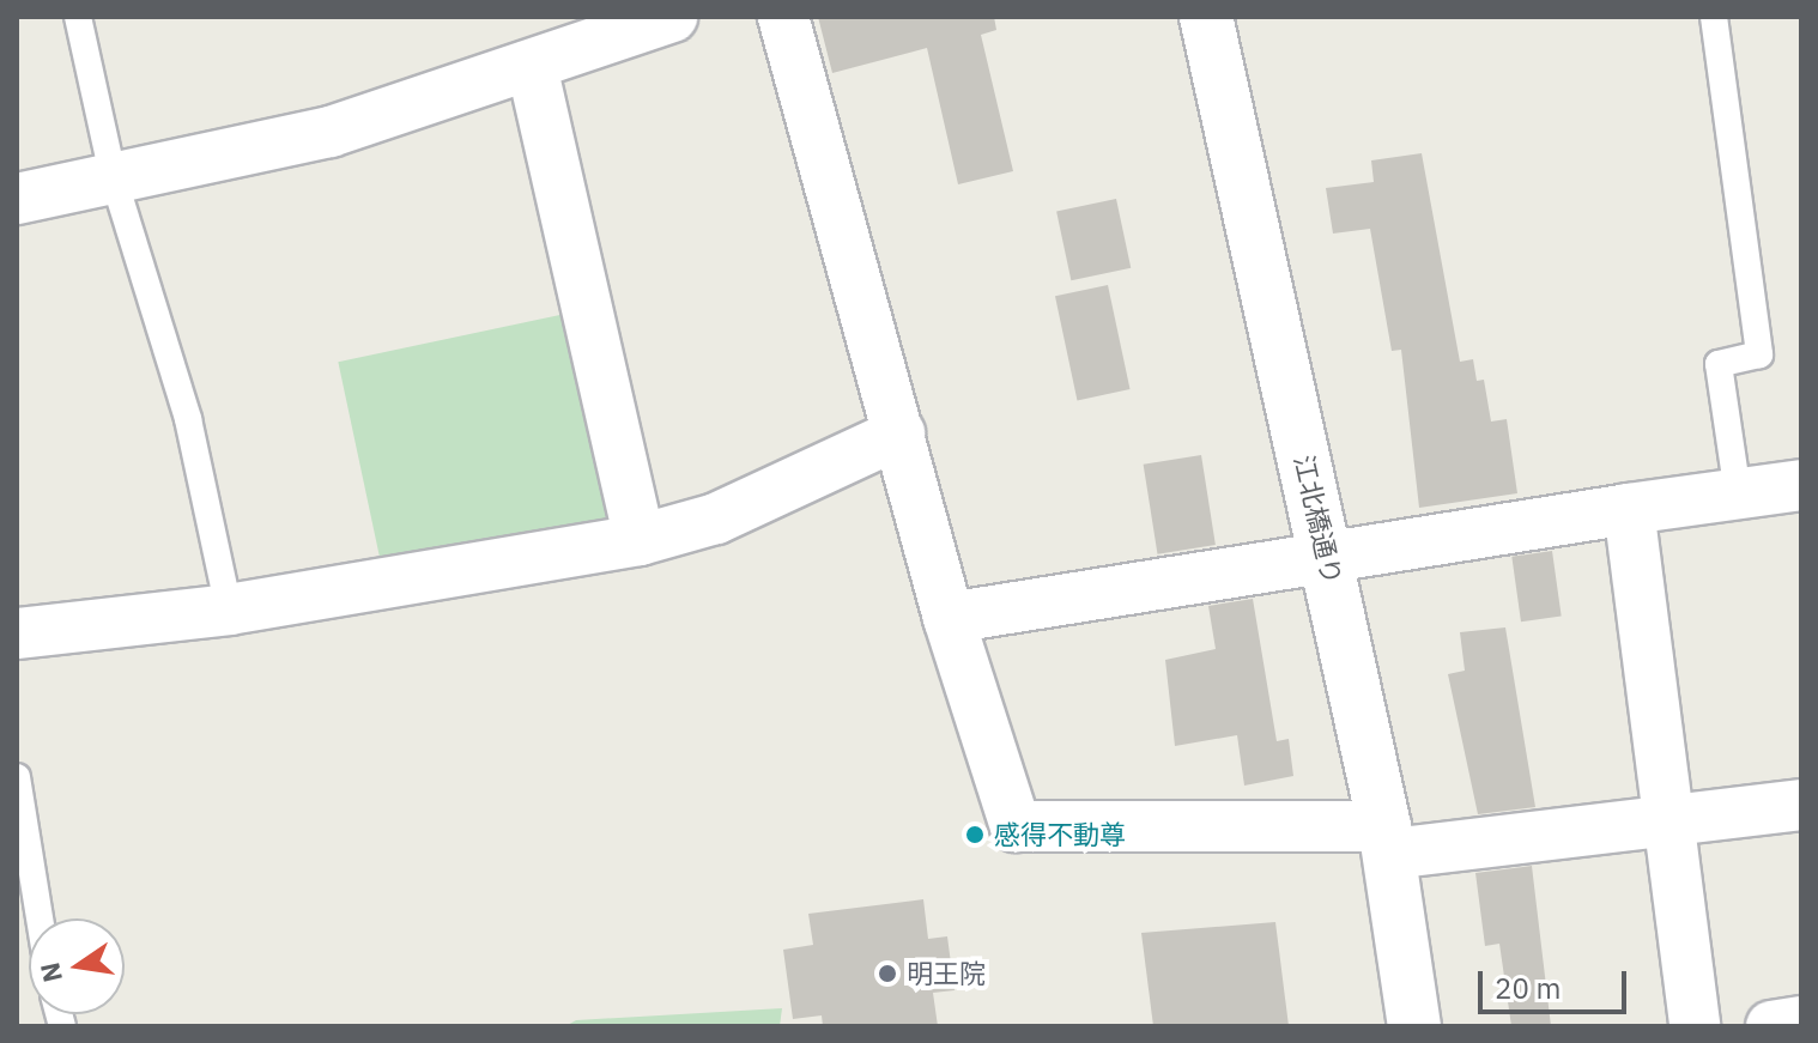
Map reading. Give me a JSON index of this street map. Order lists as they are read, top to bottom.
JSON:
{
  "streets": {
    "main road": ["江北橋通り"]
  },
  "places": ["感得不動尊", "明王院"],
  "scale_bar": "20 m",
  "north": "left"
}
